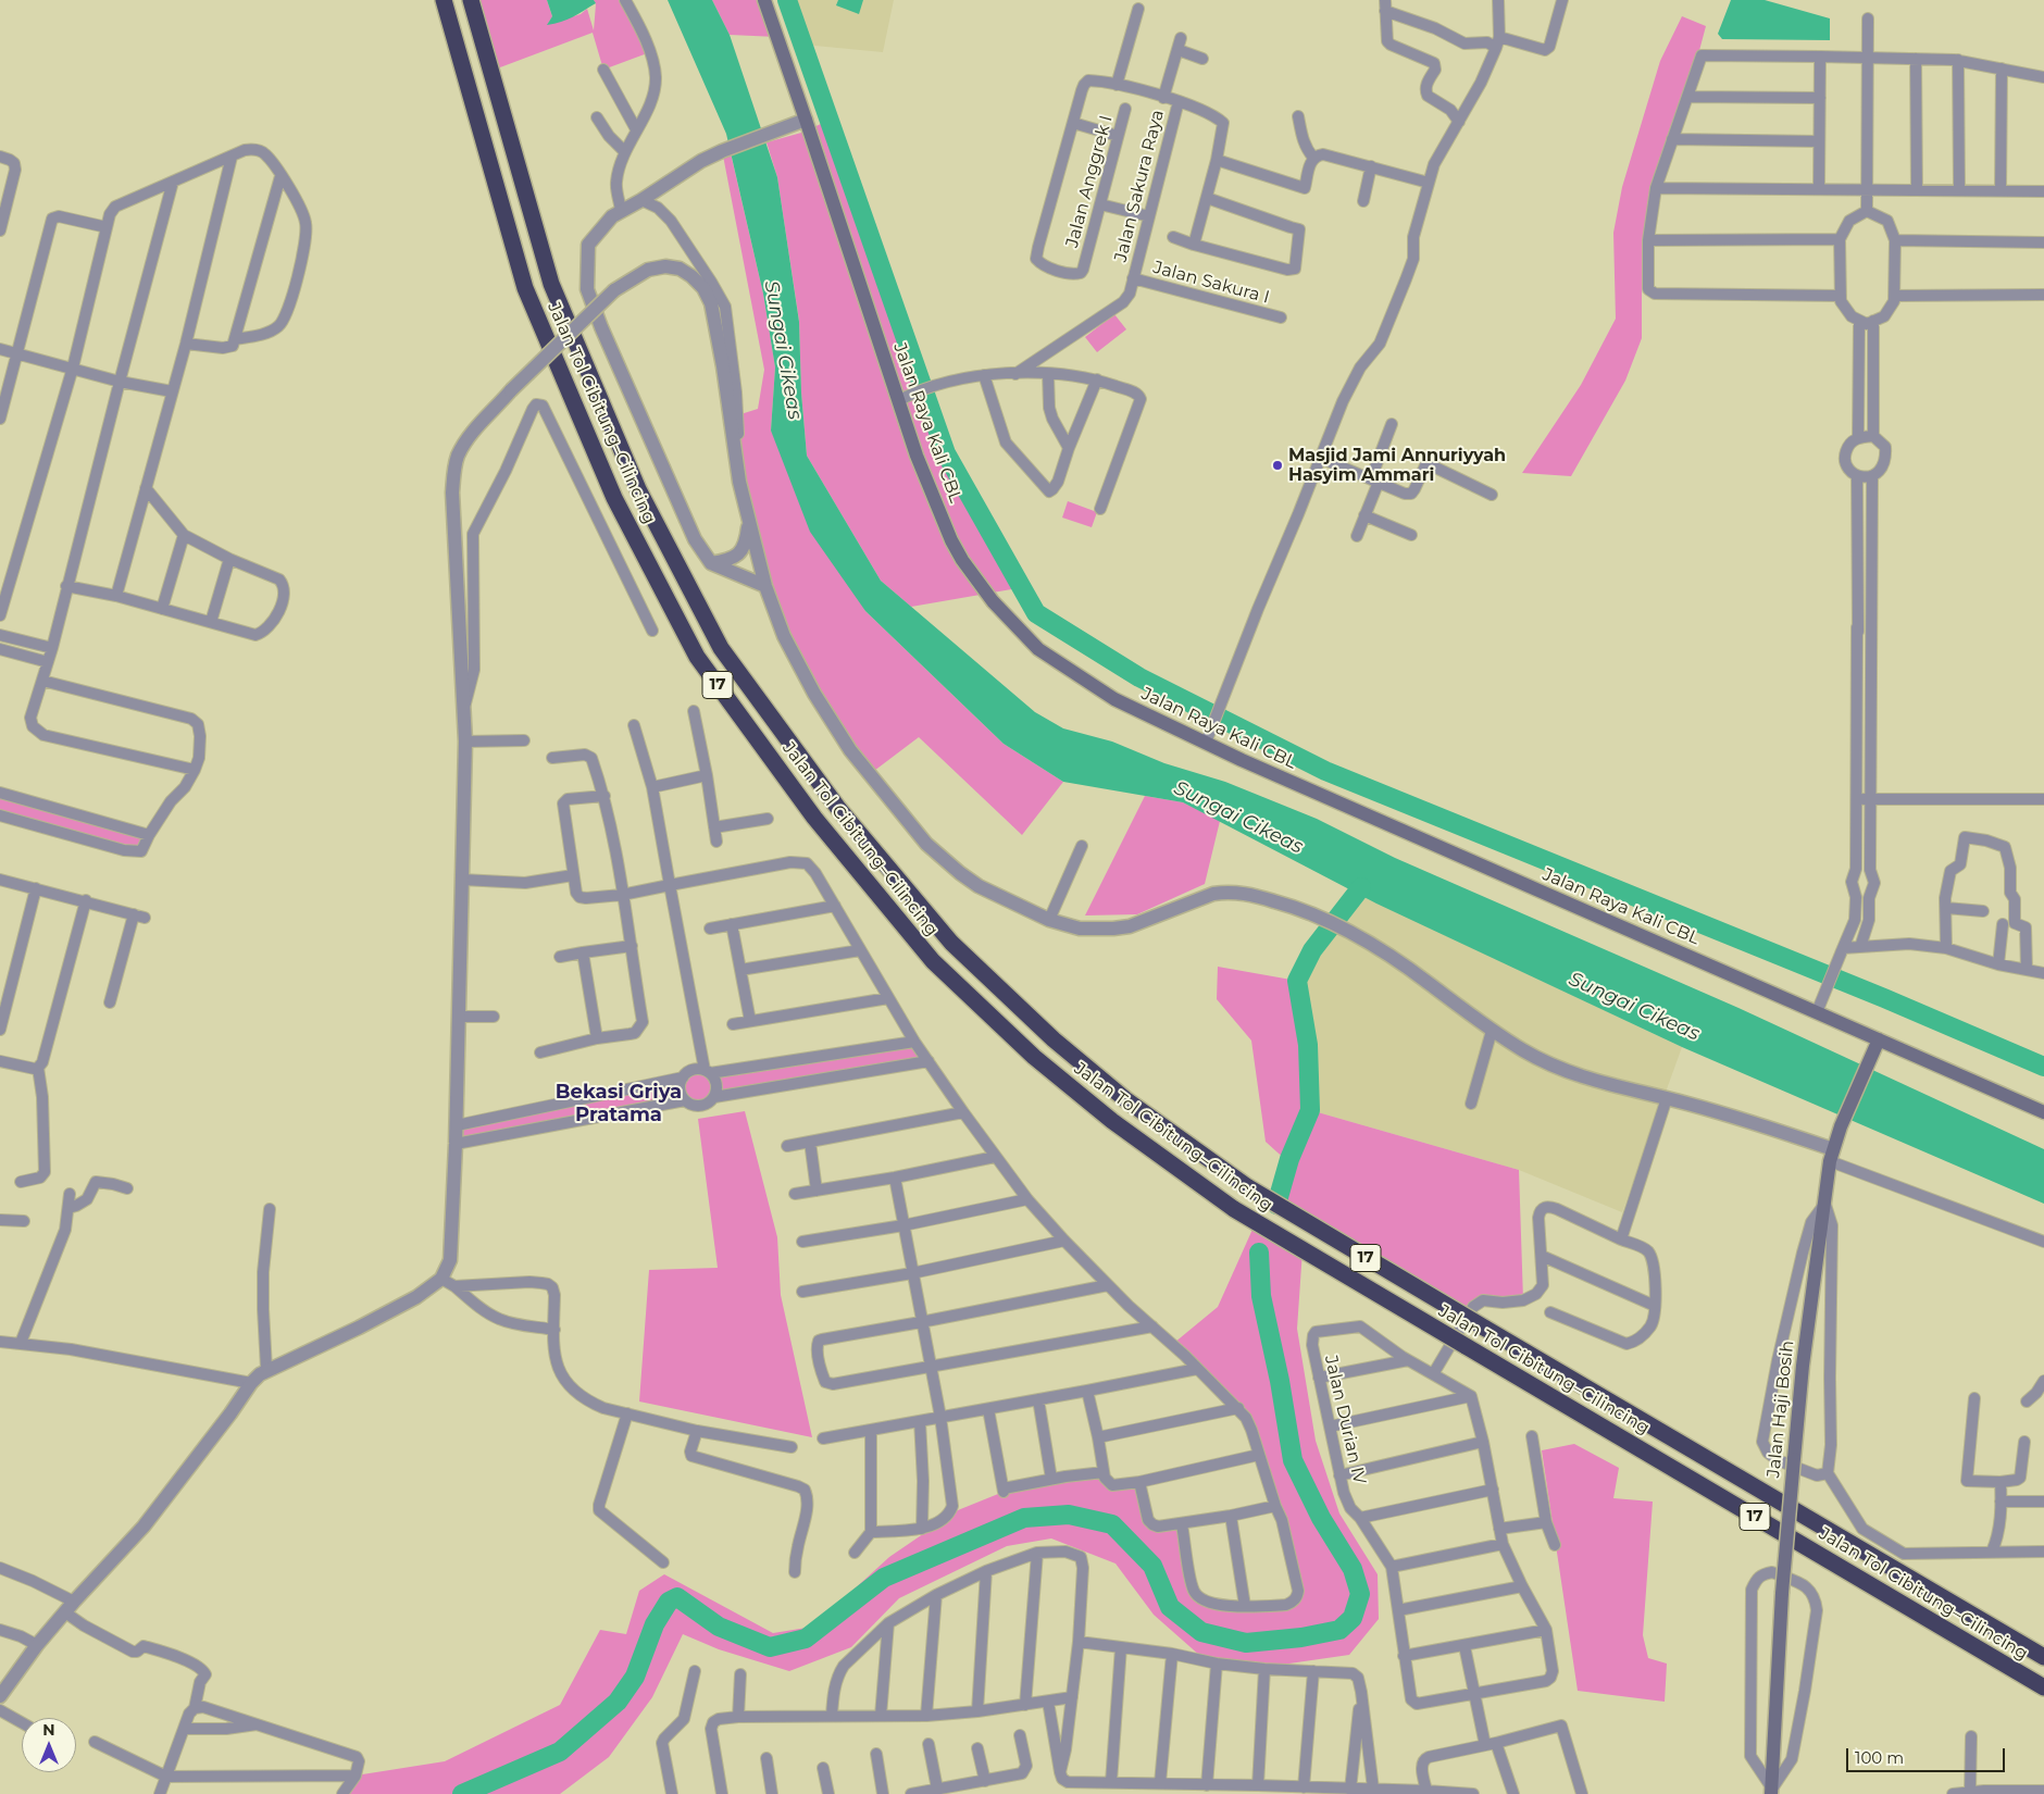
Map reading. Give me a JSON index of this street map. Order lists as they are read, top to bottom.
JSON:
{
  "streets": {
    "highway": ["Jalan Tol Cibitung–Cilincing", "17"],
    "main road": ["Jalan Raya Kali CBL", "Jalan Haji Bosih"],
    "street": [
      "Jalan Anggrek I",
      "Jalan Sakura Raya",
      "Jalan Sakura I",
      "Jalan Durian IV"
    ]
  },
  "crossings": [
    ["Jalan Sakura Raya", "Jalan Sakura I"],
    ["Jalan Raya Kali CBL", "Jalan Haji Bosih"]
  ],
  "districts": ["Bekasi Griya Pratama"],
  "water": ["Sungai Cikeas"],
  "places": ["Masjid Jami Annuriyyah Hasyim Ammari"],
  "scale_bar": "100 m",
  "north": "top"
}
